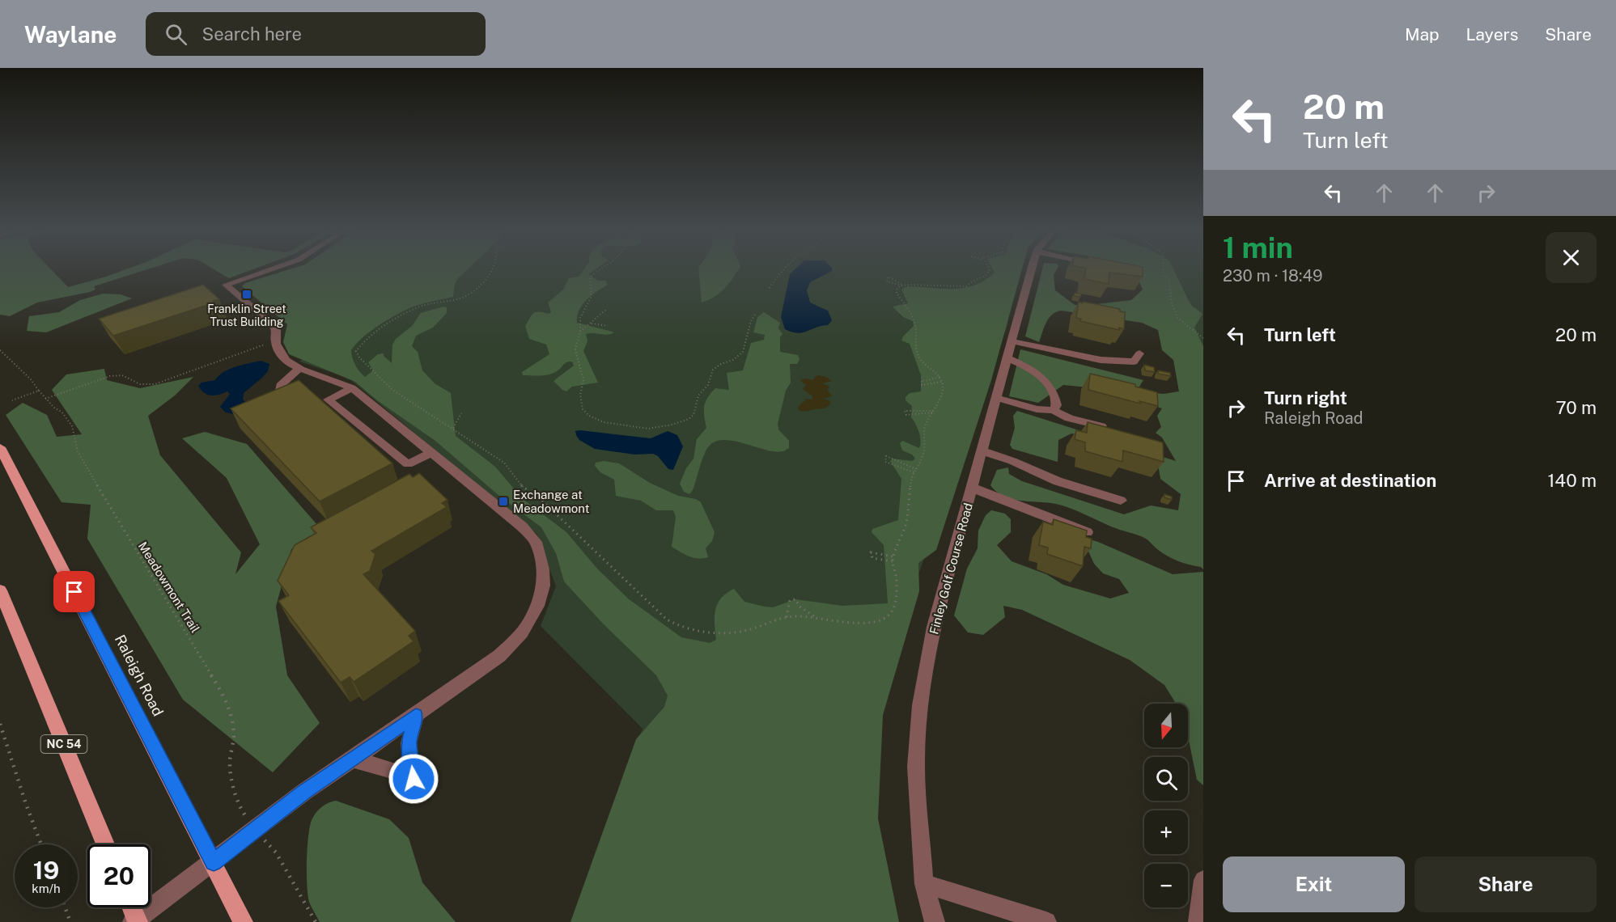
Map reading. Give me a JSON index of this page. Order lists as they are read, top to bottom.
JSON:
{
  "streets": {
    "main road": ["Raleigh Road", "NC 54"],
    "street": ["Finley Golf Course Road"],
    "path": ["Meadowmont Trail"]
  },
  "places": {
    "transit": ["Franklin Street Trust Building", "Exchange at Meadowmont"]
  },
  "north": "bottom",
  "page": {
    "header": "Waylane",
    "search": "Search here",
    "nav": ["Map", "Layers", "Share"],
    "turn": ["20 m", "Turn left"],
    "heading": ["1 min", "230 m · 18:49"],
    "list": [
      {
        "name": "Turn left",
        "value": "20 m"
      },
      {
        "name": "Turn right",
        "note": "Raleigh Road",
        "value": "70 m"
      },
      {
        "name": "Arrive at destination",
        "value": "140 m"
      }
    ],
    "map_buttons": ["+", "−"],
    "speed": "19 km/h",
    "limit": "20",
    "buttons": ["Exit", "Share"]
  }
}
